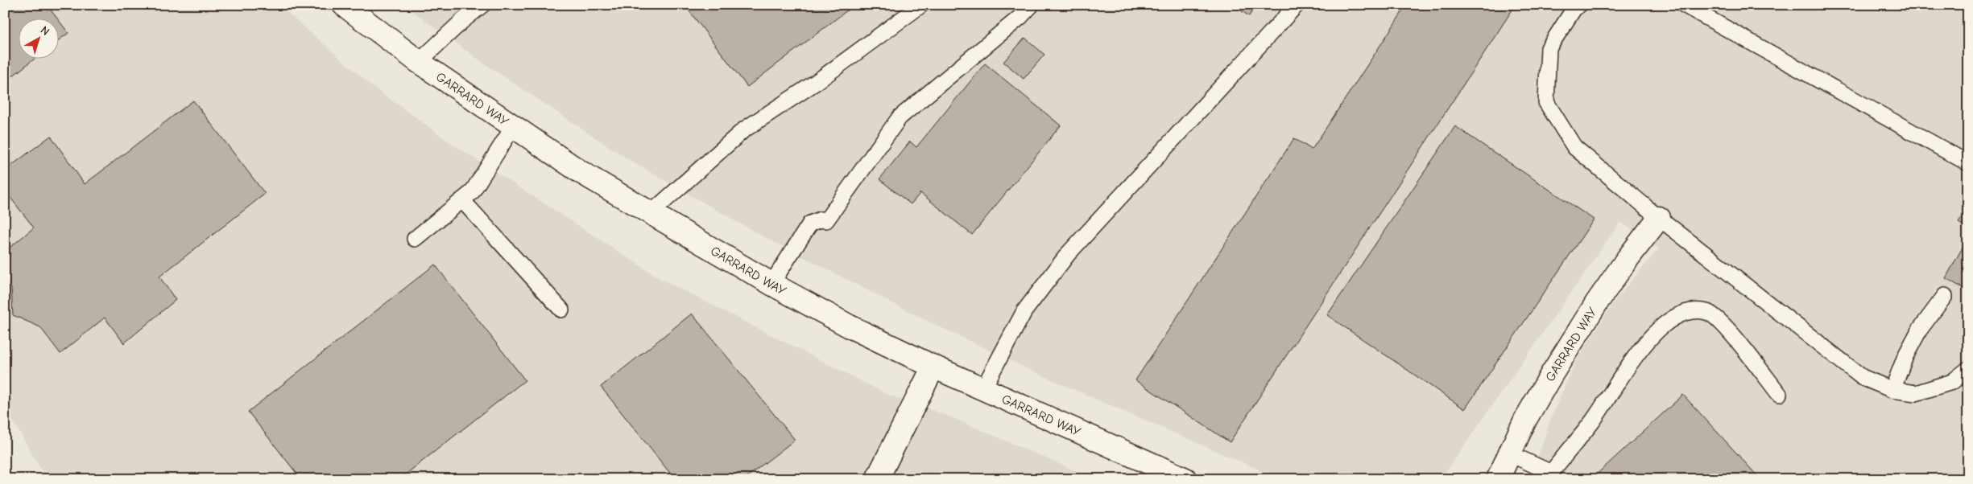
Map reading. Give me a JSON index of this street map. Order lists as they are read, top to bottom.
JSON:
{
  "streets": {
    "street": ["GARRARD WAY"]
  },
  "north": "top right"
}
